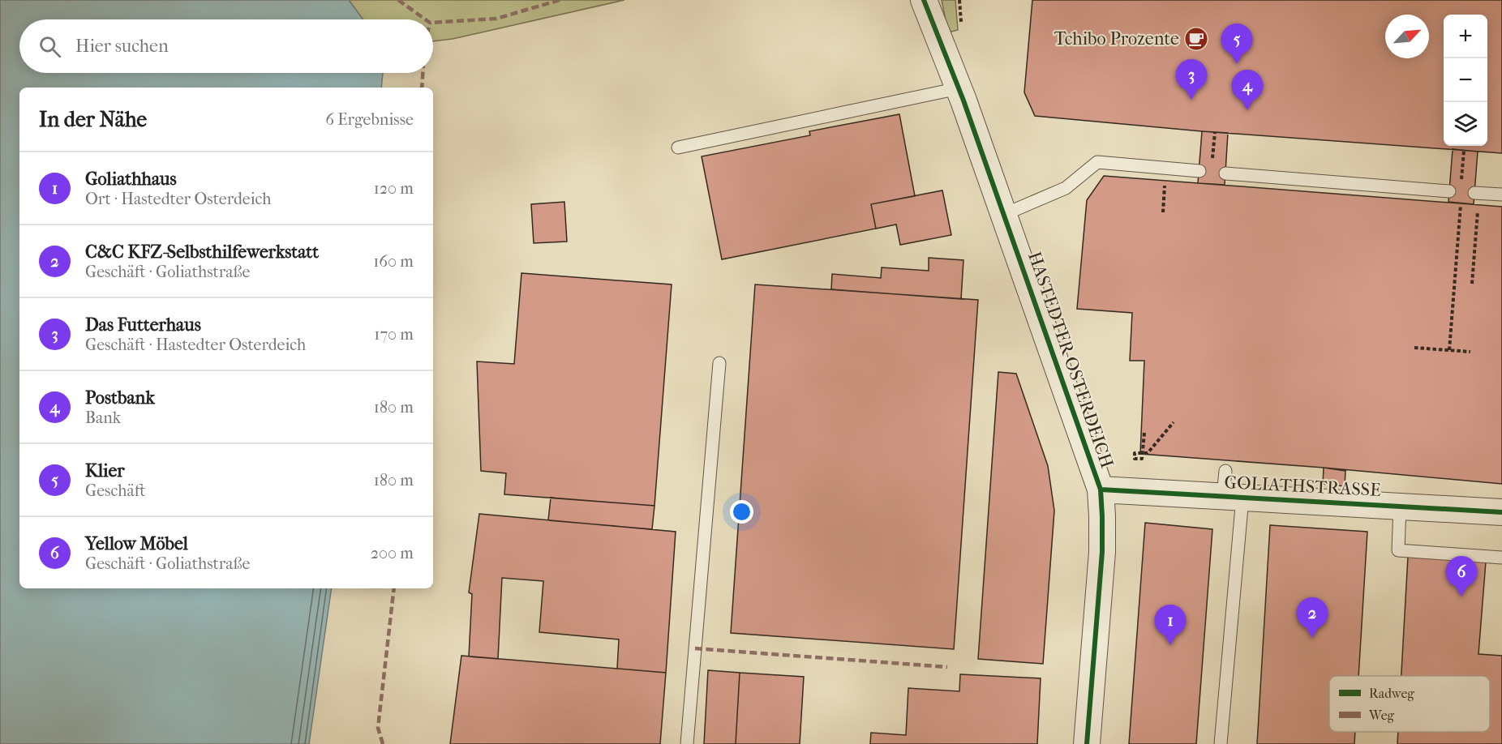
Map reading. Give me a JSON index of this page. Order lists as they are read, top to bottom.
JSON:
{
  "streets": {
    "street": ["HASTEDTER OSTERDEICH", "GOLIATHSTRASSE"]
  },
  "crossings": [
    ["HASTEDTER OSTERDEICH", "GOLIATHSTRASSE"]
  ],
  "places": {
    "cafe": ["Tchibo Prozente"]
  },
  "legend": ["Radweg", "Weg"],
  "north": "top right",
  "page": {
    "map_buttons": ["+", "−"],
    "search": "Hier suchen",
    "pins": [
      "5",
      "3",
      "4",
      "6",
      "2",
      "1"
    ],
    "heading": ["In der Nähe", "6 Ergebnisse"],
    "list": [
      {
        "mark": "1",
        "name": "Goliathhaus",
        "note": "Ort · Hastedter Osterdeich",
        "value": "120 m"
      },
      {
        "mark": "2",
        "name": "C&C KFZ-Selbsthilfewerkstatt",
        "note": "Geschäft · Goliathstraße",
        "value": "160 m"
      },
      {
        "mark": "3",
        "name": "Das Futterhaus",
        "note": "Geschäft · Hastedter Osterdeich",
        "value": "170 m"
      },
      {
        "mark": "4",
        "name": "Postbank",
        "note": "Bank",
        "value": "180 m"
      },
      {
        "mark": "5",
        "name": "Klier",
        "note": "Geschäft",
        "value": "180 m"
      },
      {
        "mark": "6",
        "name": "Yellow Möbel",
        "note": "Geschäft · Goliathstraße",
        "value": "200 m"
      }
    ]
  }
}
